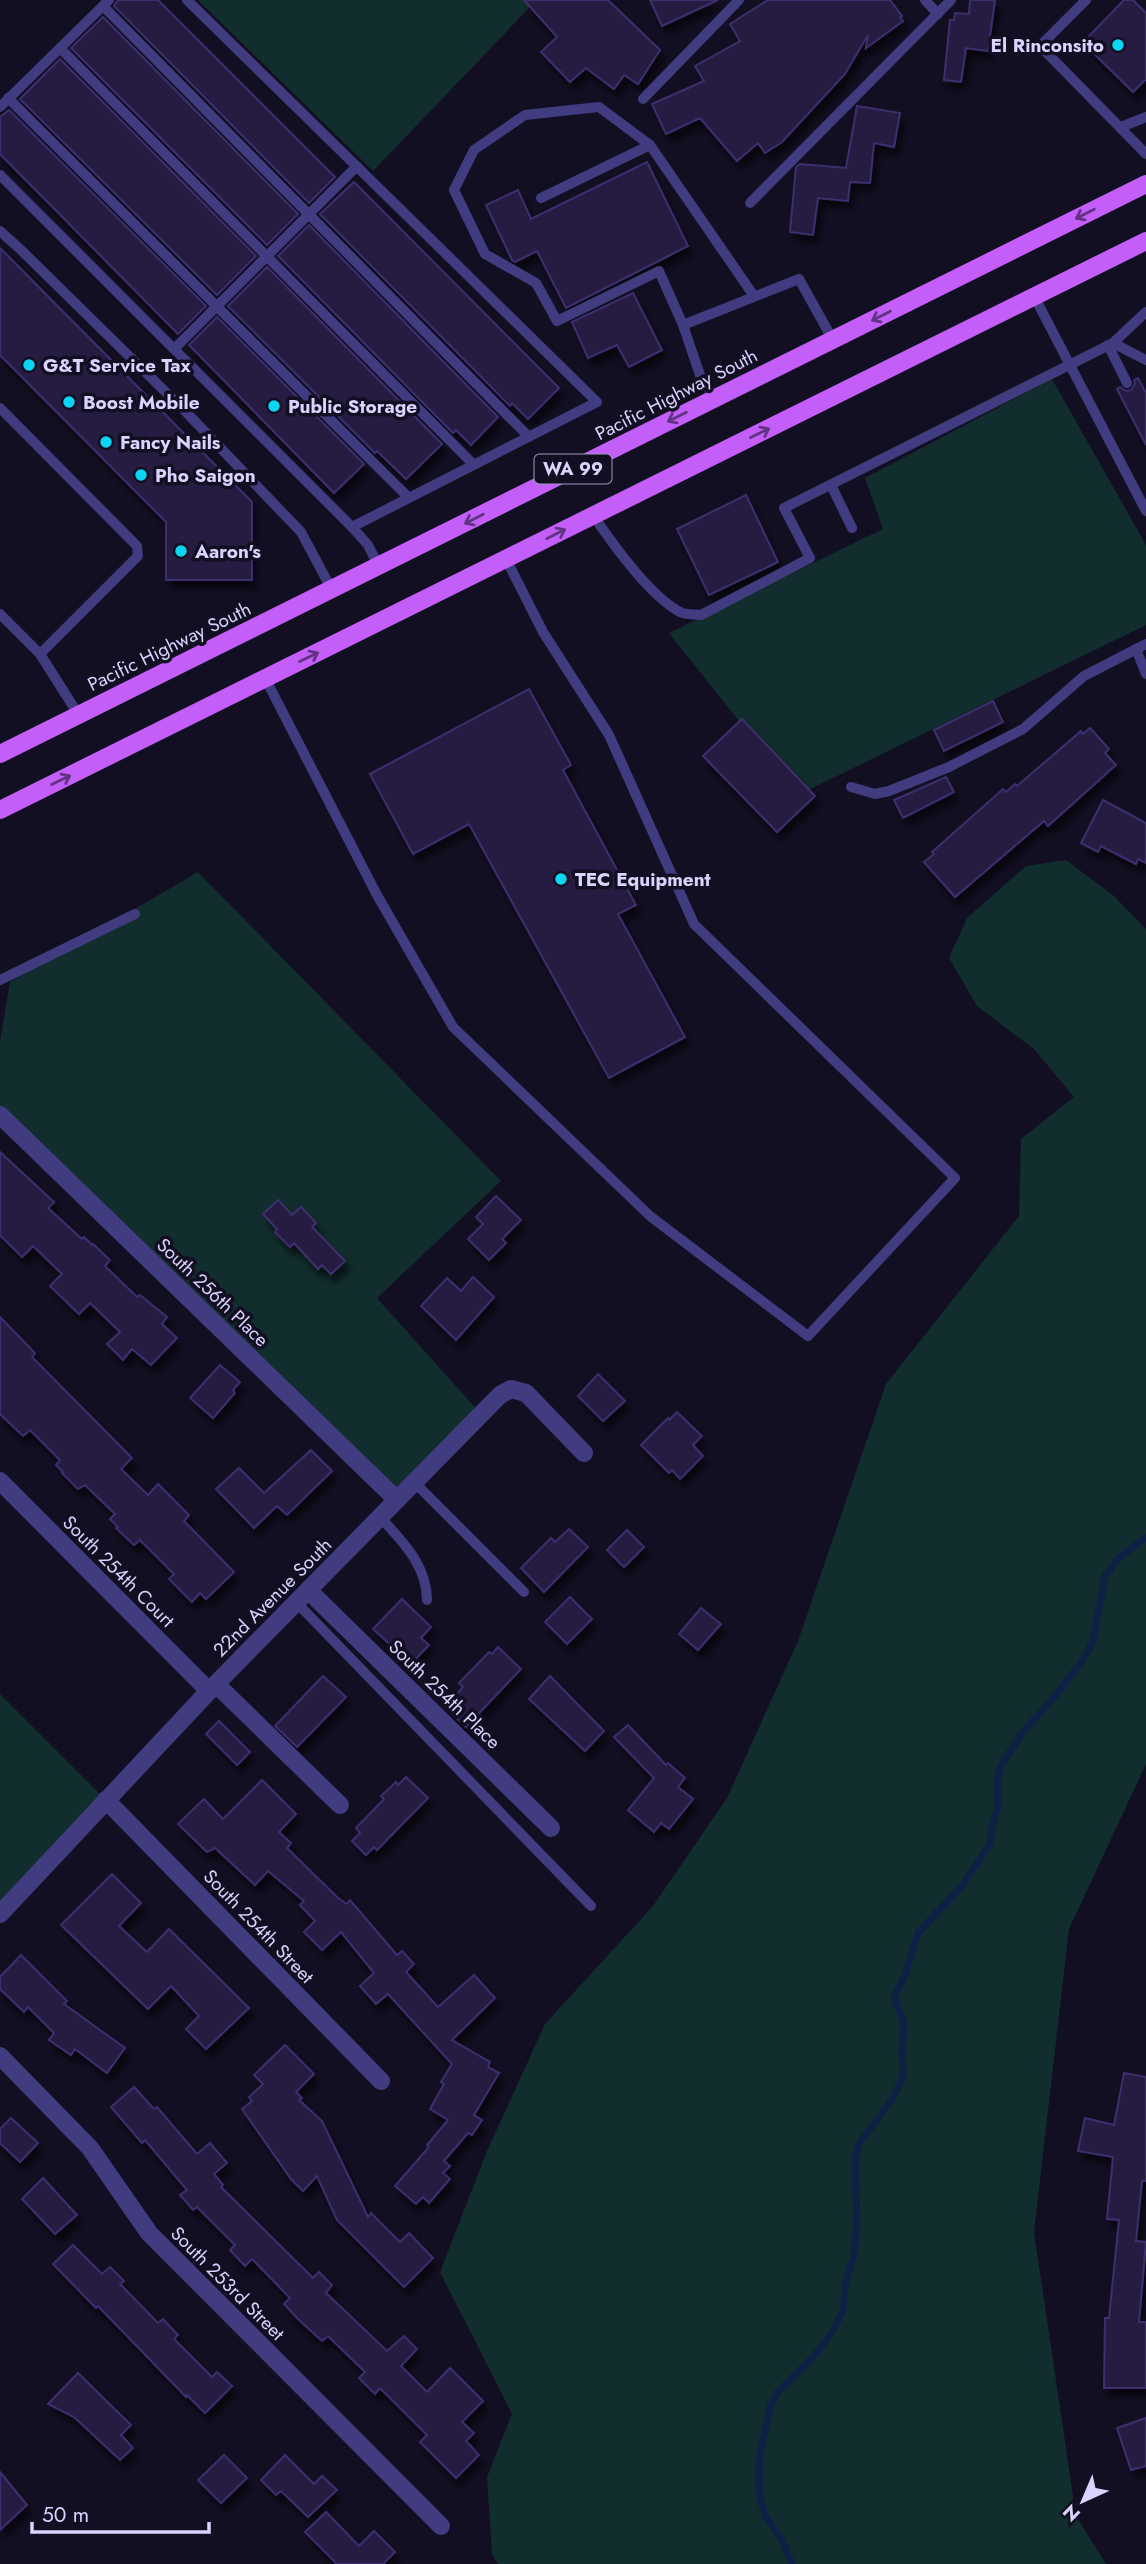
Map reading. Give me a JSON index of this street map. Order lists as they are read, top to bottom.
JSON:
{
  "streets": {
    "main road": ["Pacific Highway South", "WA 99"],
    "street": [
      "South 256th Place",
      "South 254th Court",
      "22nd Avenue South",
      "South 254th Place",
      "South 254th Street",
      "South 253rd Street"
    ]
  },
  "crossings": [
    ["South 256th Place", "22nd Avenue South"],
    ["South 254th Court", "22nd Avenue South"],
    ["22nd Avenue South", "South 254th Place"],
    ["22nd Avenue South", "South 254th Street"]
  ],
  "places": [
    "El Rinconsito",
    "G&T Service Tax",
    "Boost Mobile",
    "Public Storage",
    "Fancy Nails",
    "Pho Saigon",
    "Aaron's",
    "TEC Equipment"
  ],
  "scale_bar": "50 m",
  "north": "bottom left"
}
